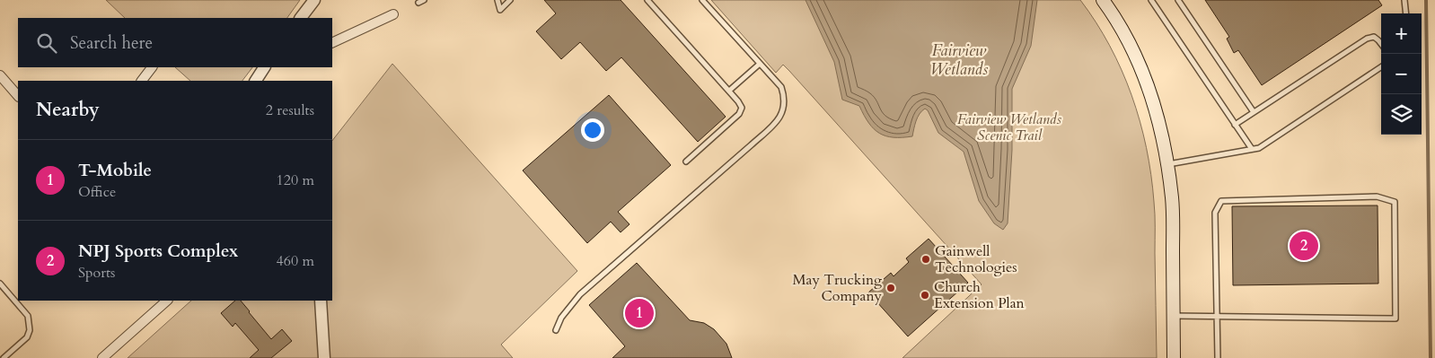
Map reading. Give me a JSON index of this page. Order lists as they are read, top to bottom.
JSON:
{
  "water": ["Fairview Wetlands"],
  "parks": ["Fairview Wetlands Scenic Trail"],
  "places": ["Gainwell Technologies", "May Trucking Company", "Church Extension Plan"],
  "page": {
    "map_buttons": ["+", "−"],
    "search": "Search here",
    "heading": ["Nearby", "2 results"],
    "list": [
      {
        "mark": "1",
        "name": "T-Mobile",
        "note": "Office",
        "value": "120 m"
      },
      {
        "mark": "2",
        "name": "NPJ Sports Complex",
        "note": "Sports",
        "value": "460 m"
      }
    ],
    "pins": ["2", "1"]
  }
}
